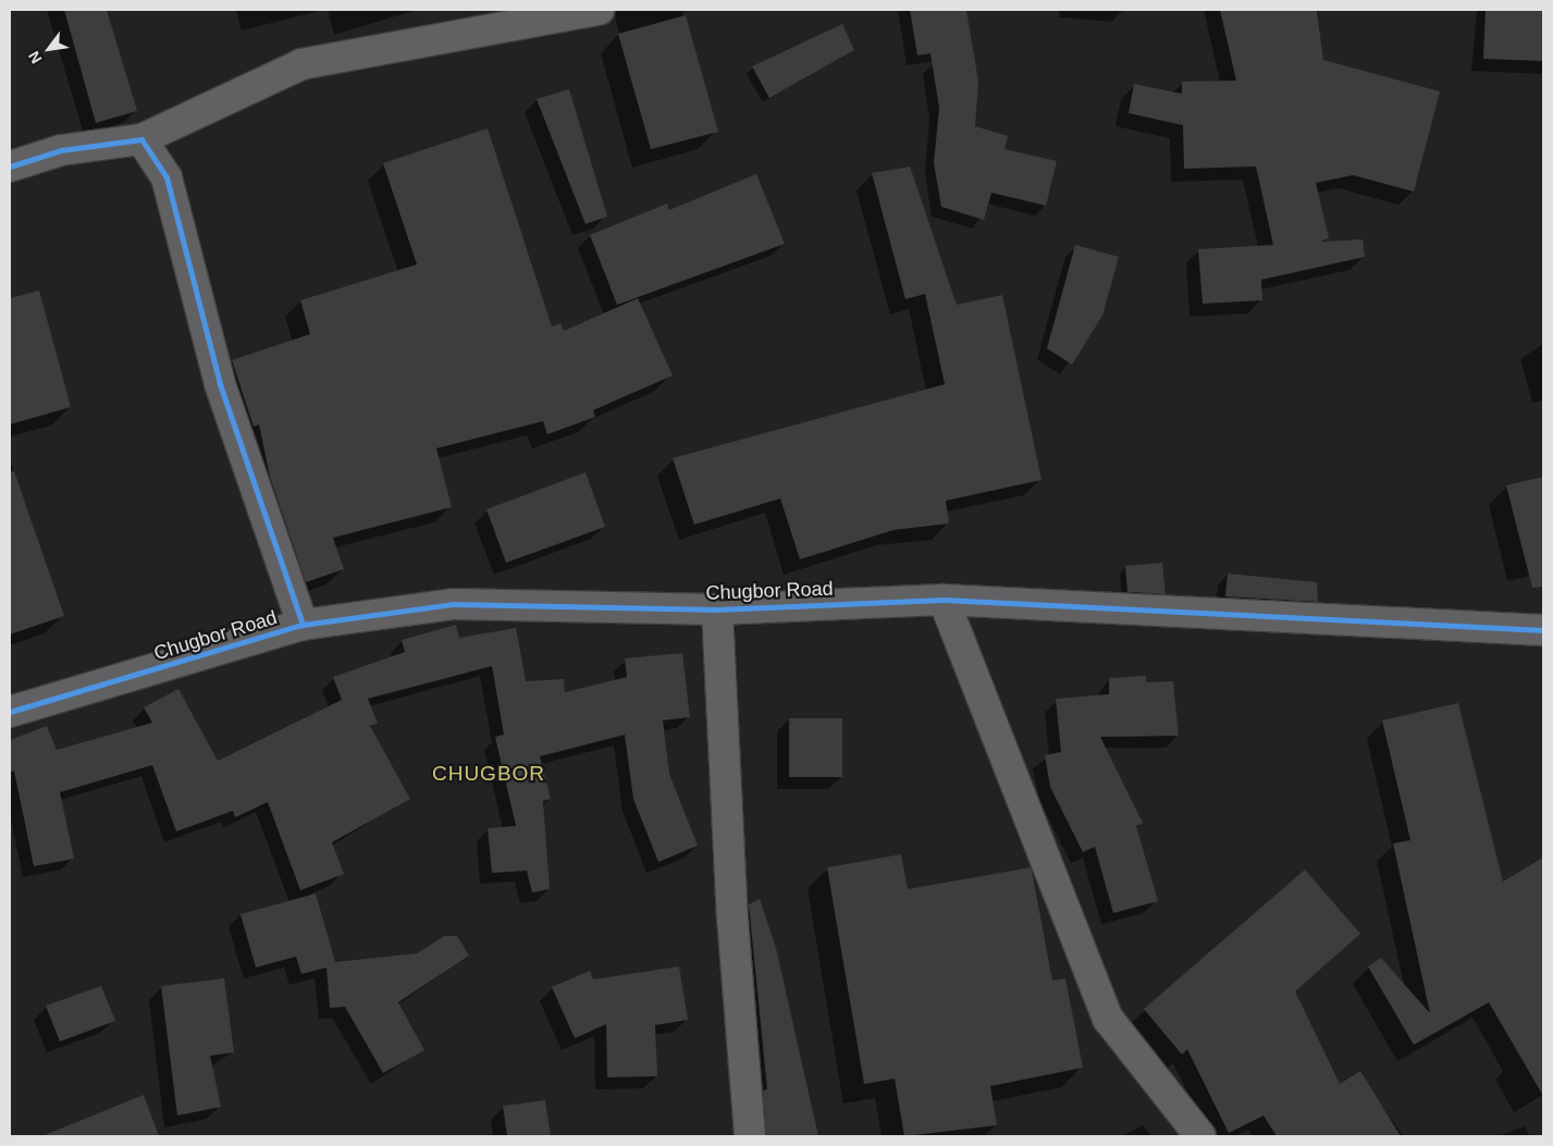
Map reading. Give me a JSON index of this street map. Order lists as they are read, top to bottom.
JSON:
{
  "streets": {
    "street": ["Chugbor Road"]
  },
  "districts": ["CHUGBOR"],
  "north": "bottom left"
}
